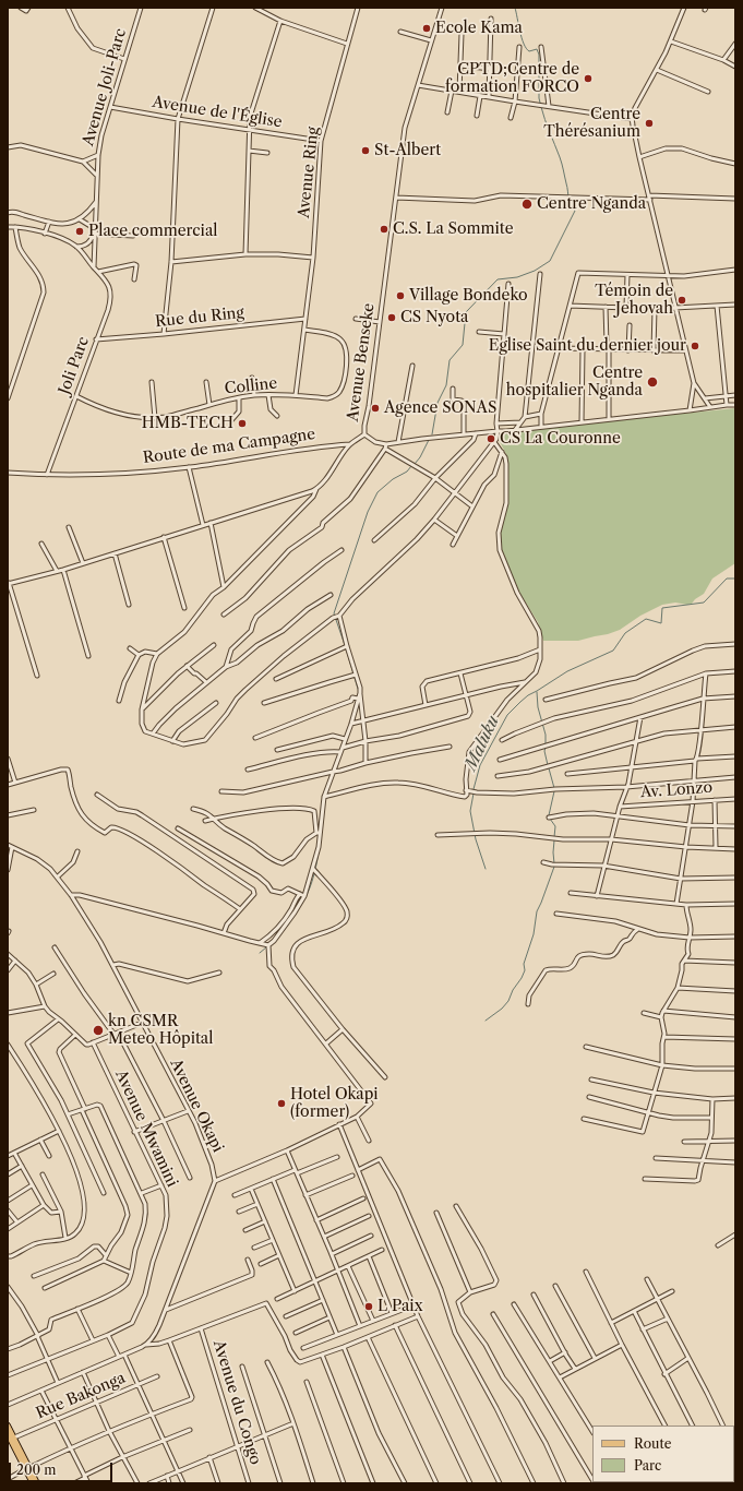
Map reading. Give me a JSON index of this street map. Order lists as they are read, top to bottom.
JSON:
{
  "streets": {
    "street": [
      "Avenue Joli-Parc",
      "Avenue de l'Église",
      "Avenue Ring",
      "Rue du Ring",
      "Avenue Benseke",
      "Joli Parc",
      "Colline",
      "Route de ma Campagne",
      "Av. Lonzo",
      "Avenue Okapi",
      "Avenue Mwamini",
      "Rue Bakonga",
      "Avenue du Congo"
    ]
  },
  "crossings": [
    ["Avenue Joli-Parc", "Avenue de l'Église"],
    ["Avenue Joli-Parc", "Joli Parc"],
    ["Avenue de l'Église", "Avenue Ring"],
    ["Avenue Ring", "Rue du Ring"],
    ["Avenue Ring", "Colline"],
    ["Rue du Ring", "Joli Parc"],
    ["Avenue Benseke", "Route de ma Campagne"],
    ["Joli Parc", "Colline"],
    ["Joli Parc", "Route de ma Campagne"]
  ],
  "water": ["Maluku"],
  "places": [
    "Ecole Kama",
    "CPTD;Centre de formation FORCO",
    "Centre Thérésanium",
    "St-Albert",
    "Centre Nganda",
    "C.S. La Sommite",
    "Place commercial",
    "Village Bondeko",
    "Témoin de Jehovah",
    "CS Nyota",
    "Eglise Saint du dernier jour",
    "Centre hospitalier Nganda",
    "Agence SONAS",
    "HMB-TECH",
    "CS La Couronne",
    "kn CSMR Meteo Hôpital",
    "Hotel Okapi (former)",
    "L Paix"
  ],
  "legend": ["Route", "Parc"],
  "scale_bar": "200 m"
}
